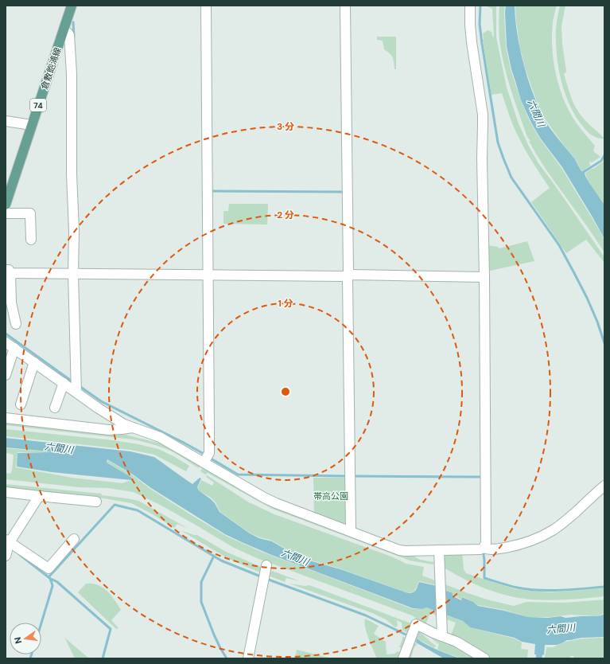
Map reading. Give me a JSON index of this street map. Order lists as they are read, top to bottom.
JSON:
{
  "streets": {
    "main road": ["倉敷飽浦線", "74"]
  },
  "water": ["六間川"],
  "parks": ["帯高公園"],
  "north": "left",
  "rings": ["3 分", "2 分", "1 分"]
}
